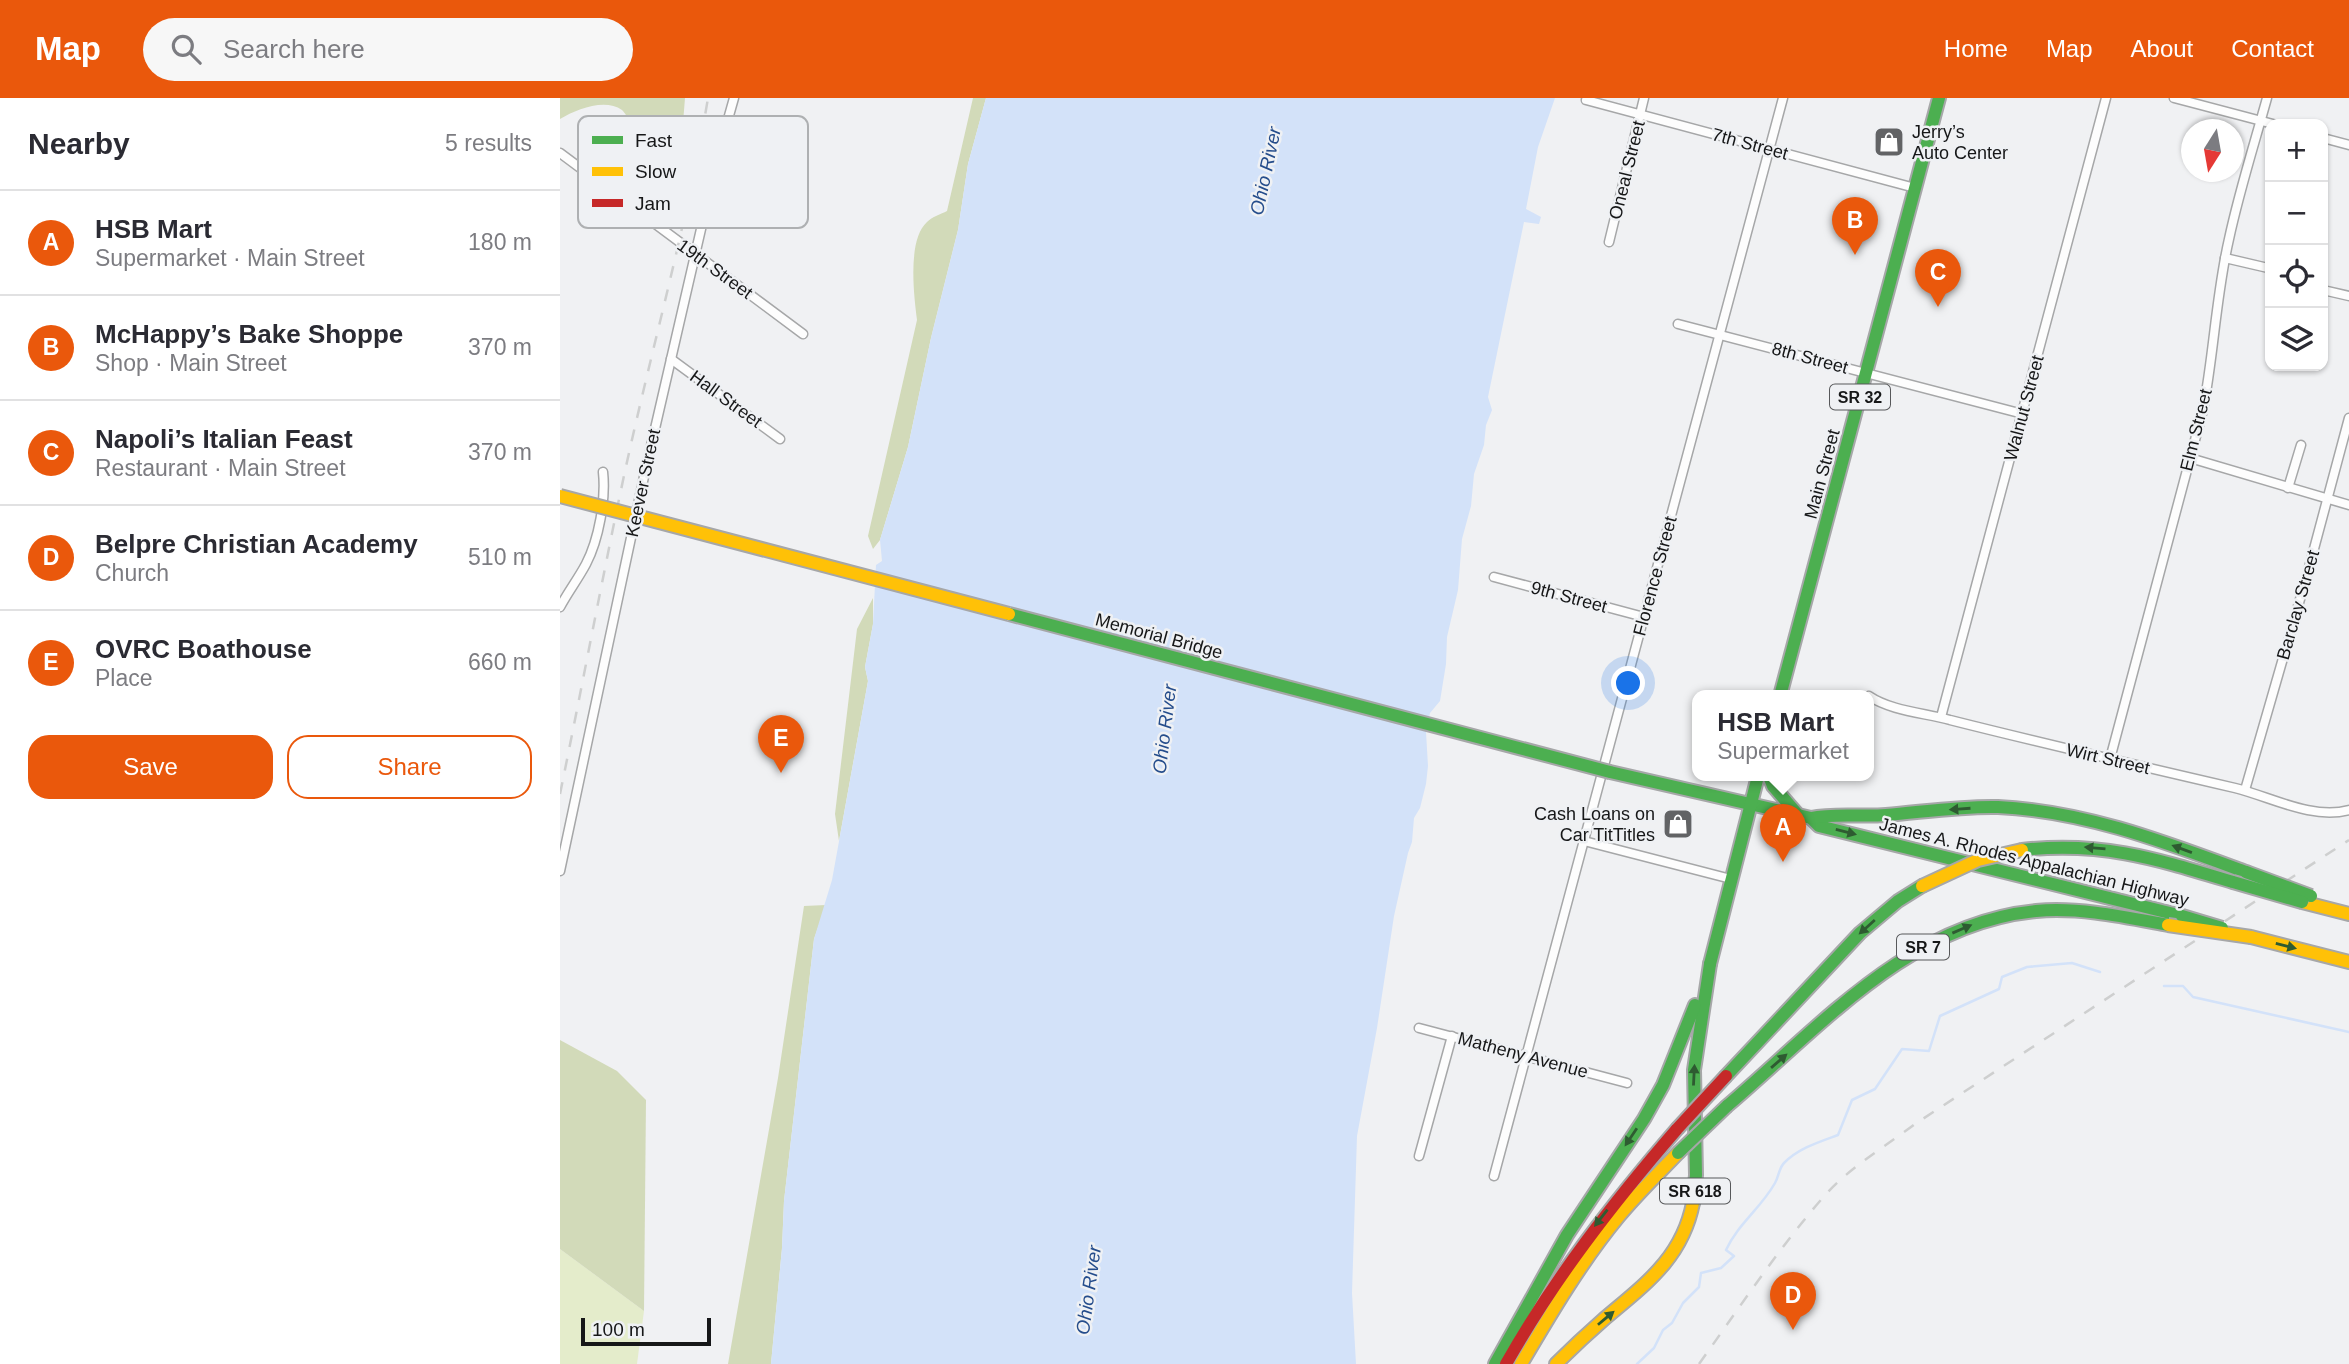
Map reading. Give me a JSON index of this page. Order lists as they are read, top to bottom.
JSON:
{
  "streets": {
    "main road": [
      "SR 32",
      "Main Street",
      "Memorial Bridge",
      "James A. Rhodes Appalachian Highway",
      "SR 7",
      "SR 618"
    ],
    "street": [
      "7th Street",
      "Oneal Street",
      "19th Street",
      "8th Street",
      "Hall Street",
      "Walnut Street",
      "Elm Street",
      "Keever Street",
      "Florence Street",
      "9th Street",
      "Barclay Street",
      "Wirt Street",
      "Matheny Avenue"
    ]
  },
  "crossings": [
    ["7th Street", "Oneal Street"],
    ["7th Street", "Main Street"],
    ["7th Street", "Florence Street"],
    ["19th Street", "Keever Street"],
    ["8th Street", "Walnut Street"],
    ["8th Street", "Main Street"],
    ["8th Street", "Florence Street"],
    ["Hall Street", "Keever Street"],
    ["Walnut Street", "Wirt Street"],
    ["Elm Street", "Wirt Street"],
    ["Florence Street", "9th Street"],
    ["Florence Street", "Matheny Avenue"],
    ["Barclay Street", "Wirt Street"],
    ["Memorial Bridge", "James A. Rhodes Appalachian Highway"],
    ["James A. Rhodes Appalachian Highway", "SR 7"]
  ],
  "water": ["Ohio River"],
  "places": {
    "shop": ["Jerry’s Auto Center", "Cash Loans on Car TitTitles"]
  },
  "legend": ["Fast", "Slow", "Jam"],
  "scale_bar": "100 m",
  "north": "bottom",
  "page": {
    "header": "Map",
    "search": "Search here",
    "nav": [
      "Home",
      "Map",
      "About",
      "Contact"
    ],
    "heading": ["Nearby", "5 results"],
    "map_buttons": ["+", "−"],
    "list": [
      {
        "mark": "A",
        "name": "HSB Mart",
        "note": "Supermarket · Main Street",
        "value": "180 m"
      },
      {
        "mark": "B",
        "name": "McHappy’s Bake Shoppe",
        "note": "Shop · Main Street",
        "value": "370 m"
      },
      {
        "mark": "C",
        "name": "Napoli’s Italian Feast",
        "note": "Restaurant · Main Street",
        "value": "370 m"
      },
      {
        "mark": "D",
        "name": "Belpre Christian Academy",
        "note": "Church",
        "value": "510 m"
      },
      {
        "mark": "E",
        "name": "OVRC Boathouse",
        "note": "Place",
        "value": "660 m"
      }
    ],
    "pins": [
      "B",
      "C",
      "E",
      "A",
      "D"
    ],
    "popup": ["HSB Mart", "Supermarket"],
    "buttons": ["Save", "Share"],
    "scale": "100 m"
  }
}
